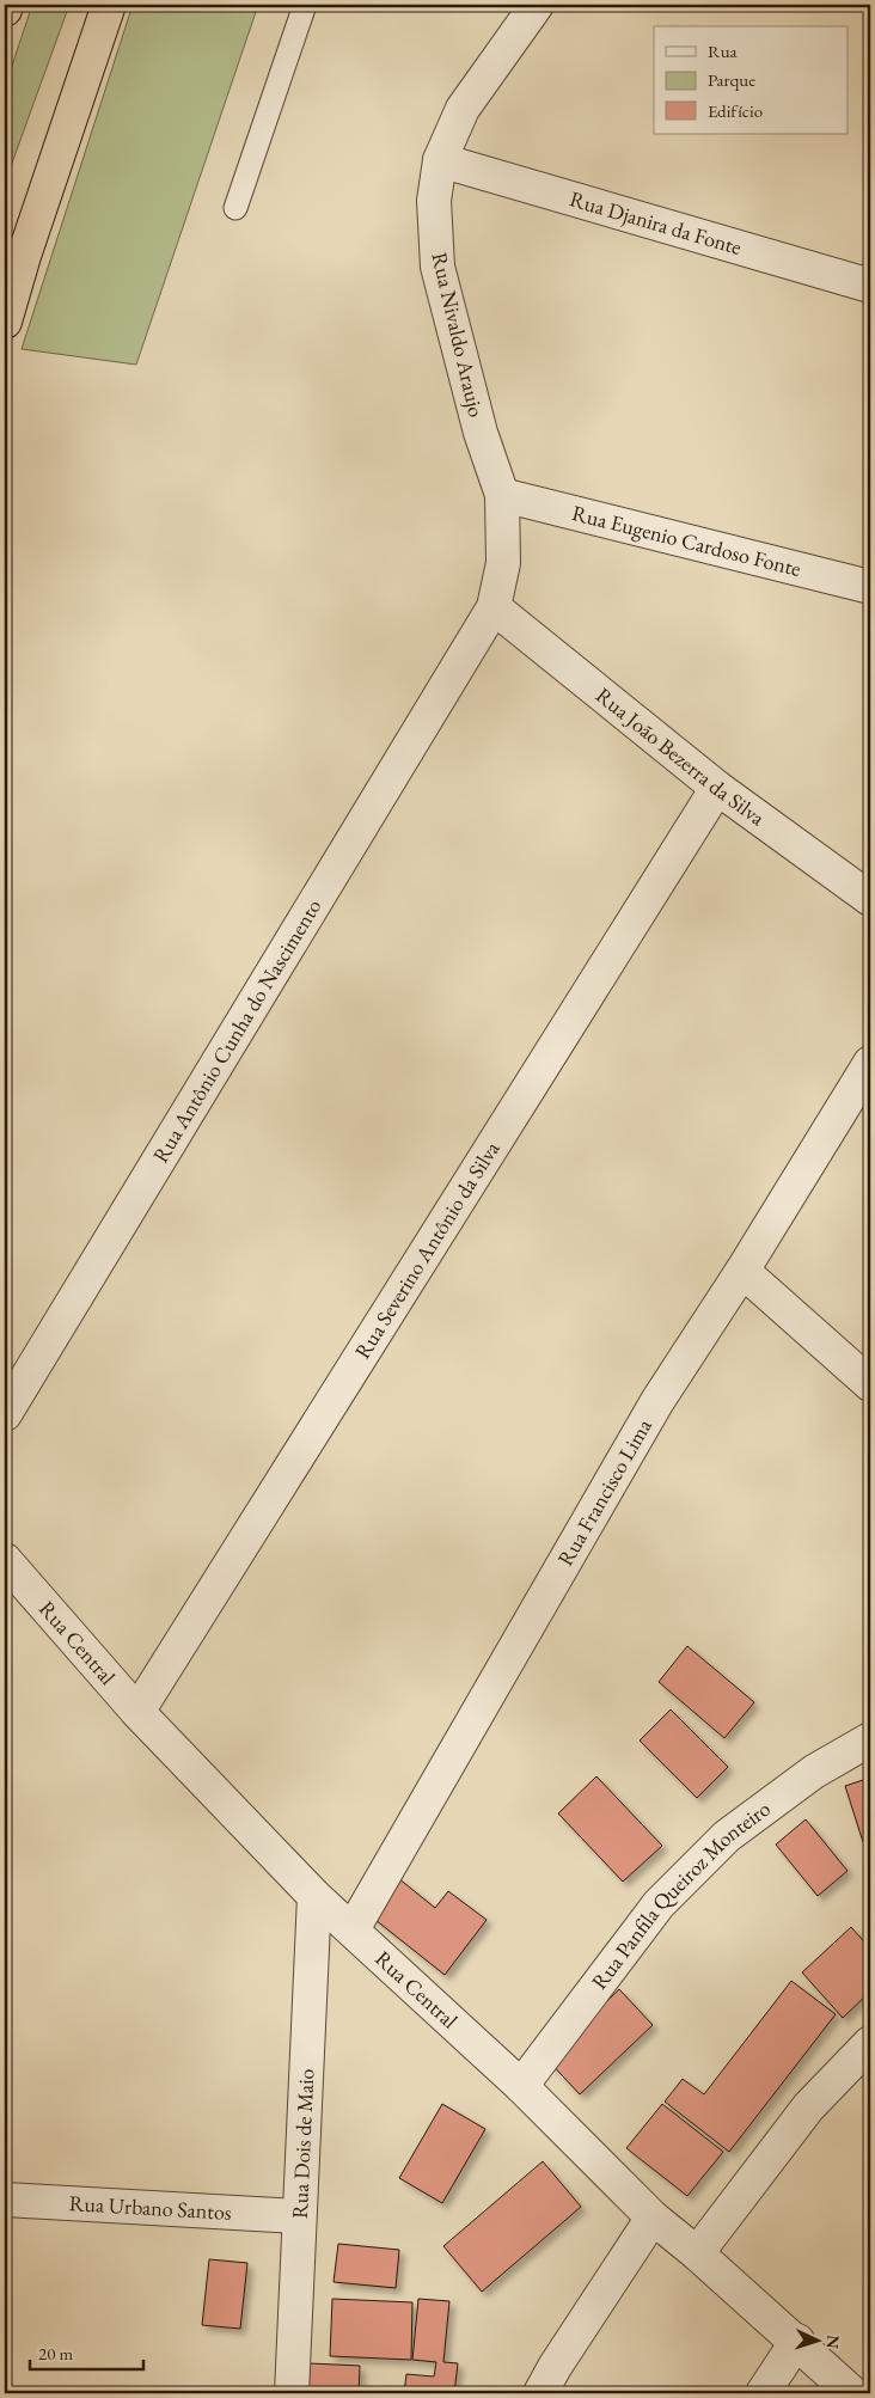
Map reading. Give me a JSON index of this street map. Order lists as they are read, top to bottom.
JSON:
{
  "streets": {
    "street": [
      "Rua Djanira da Fonte",
      "Rua Nivaldo Araujo",
      "Rua Eugenio Cardoso Fonte",
      "Rua João Bezerra da Silva",
      "Rua Antônio Cunha do Nascimento",
      "Rua Severino Antônio da Silva",
      "Rua Francisco Lima",
      "Rua Central",
      "Rua Panfila Queiroz Monteiro",
      "Rua Dois de Maio",
      "Rua Urbano Santos"
    ]
  },
  "crossings": [
    ["Rua Djanira da Fonte", "Rua Nivaldo Araujo"],
    ["Rua Nivaldo Araujo", "Rua Eugenio Cardoso Fonte"],
    ["Rua Nivaldo Araujo", "Rua João Bezerra da Silva"],
    ["Rua Nivaldo Araujo", "Rua Antônio Cunha do Nascimento"],
    ["Rua João Bezerra da Silva", "Rua Severino Antônio da Silva"],
    ["Rua Severino Antônio da Silva", "Rua Central"],
    ["Rua Francisco Lima", "Rua Central"],
    ["Rua Central", "Rua Panfila Queiroz Monteiro"],
    ["Rua Central", "Rua Dois de Maio"],
    ["Rua Dois de Maio", "Rua Urbano Santos"]
  ],
  "legend": ["Rua", "Parque", "Edifício"],
  "scale_bar": "20 m",
  "north": "right"
}
